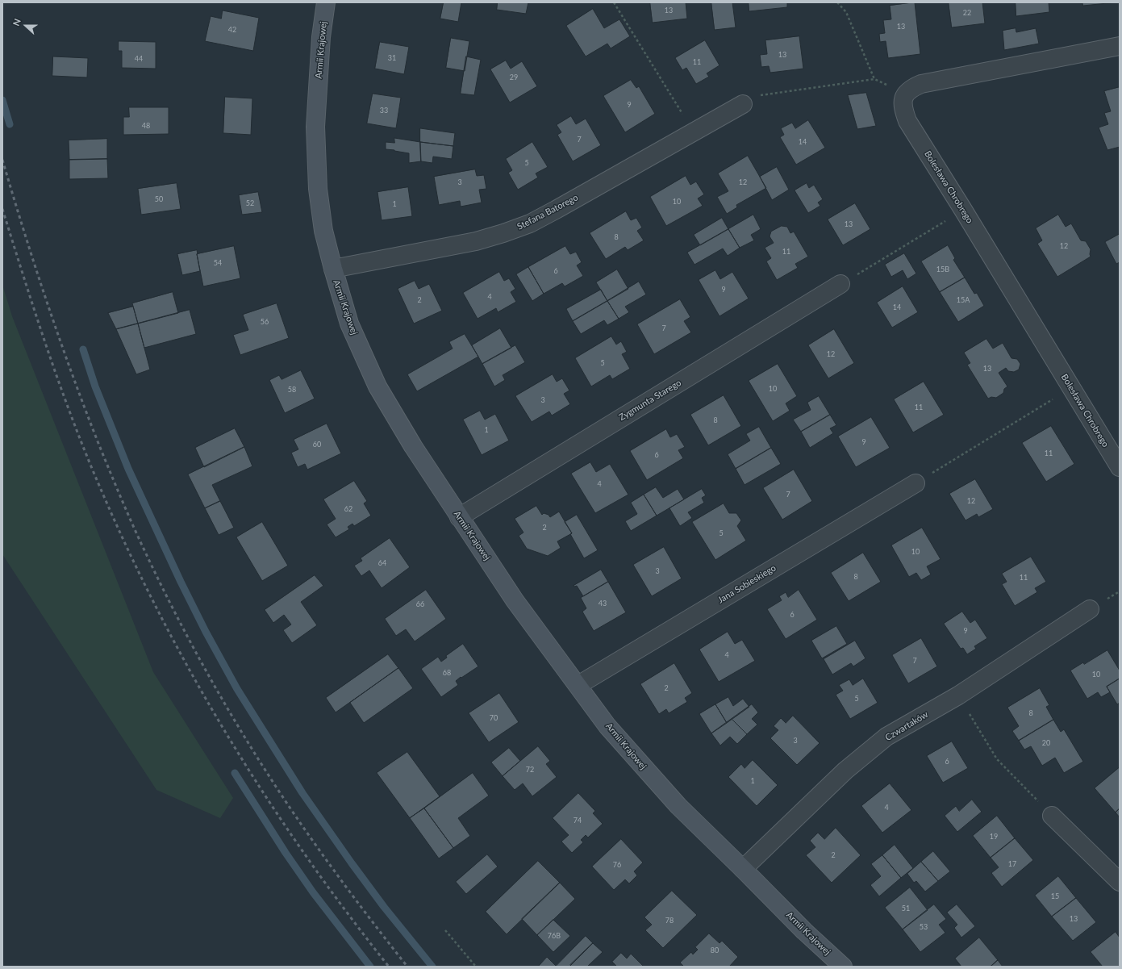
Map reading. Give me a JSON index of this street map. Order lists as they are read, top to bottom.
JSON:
{
  "streets": {
    "street": [
      "Armii Krajowej",
      "Bolesława Chrobrego",
      "Stefana Batorego",
      "Zygmunta Starego",
      "Jana Sobieskiego",
      "Czwartaków"
    ]
  },
  "crossings": [
    ["Armii Krajowej", "Stefana Batorego"],
    ["Armii Krajowej", "Zygmunta Starego"],
    ["Armii Krajowej", "Jana Sobieskiego"],
    ["Armii Krajowej", "Czwartaków"]
  ],
  "house_numbers": [
    "13",
    "22",
    "13",
    "42",
    "13",
    "31",
    "44",
    "11",
    "29",
    "9",
    "33",
    "48",
    "7",
    "14",
    "5",
    "3",
    "12",
    "50",
    "10",
    "52",
    "1",
    "13",
    "8",
    "12",
    "11",
    "54",
    "15B",
    "6",
    "9",
    "4",
    "2",
    "15A",
    "14",
    "56",
    "7",
    "12",
    "5",
    "13",
    "10",
    "58",
    "3",
    "11",
    "8",
    "1",
    "9",
    "60",
    "11",
    "6",
    "4",
    "7",
    "12",
    "62",
    "2",
    "5",
    "10",
    "64",
    "3",
    "8",
    "11",
    "43",
    "66",
    "6",
    "9",
    "4",
    "7",
    "68",
    "10",
    "2",
    "5",
    "8",
    "70",
    "3",
    "20",
    "6",
    "72",
    "1",
    "4",
    "74",
    "19",
    "2",
    "17",
    "76",
    "15",
    "51",
    "13",
    "78",
    "53",
    "76B",
    "80"
  ],
  "north": "left"
}
